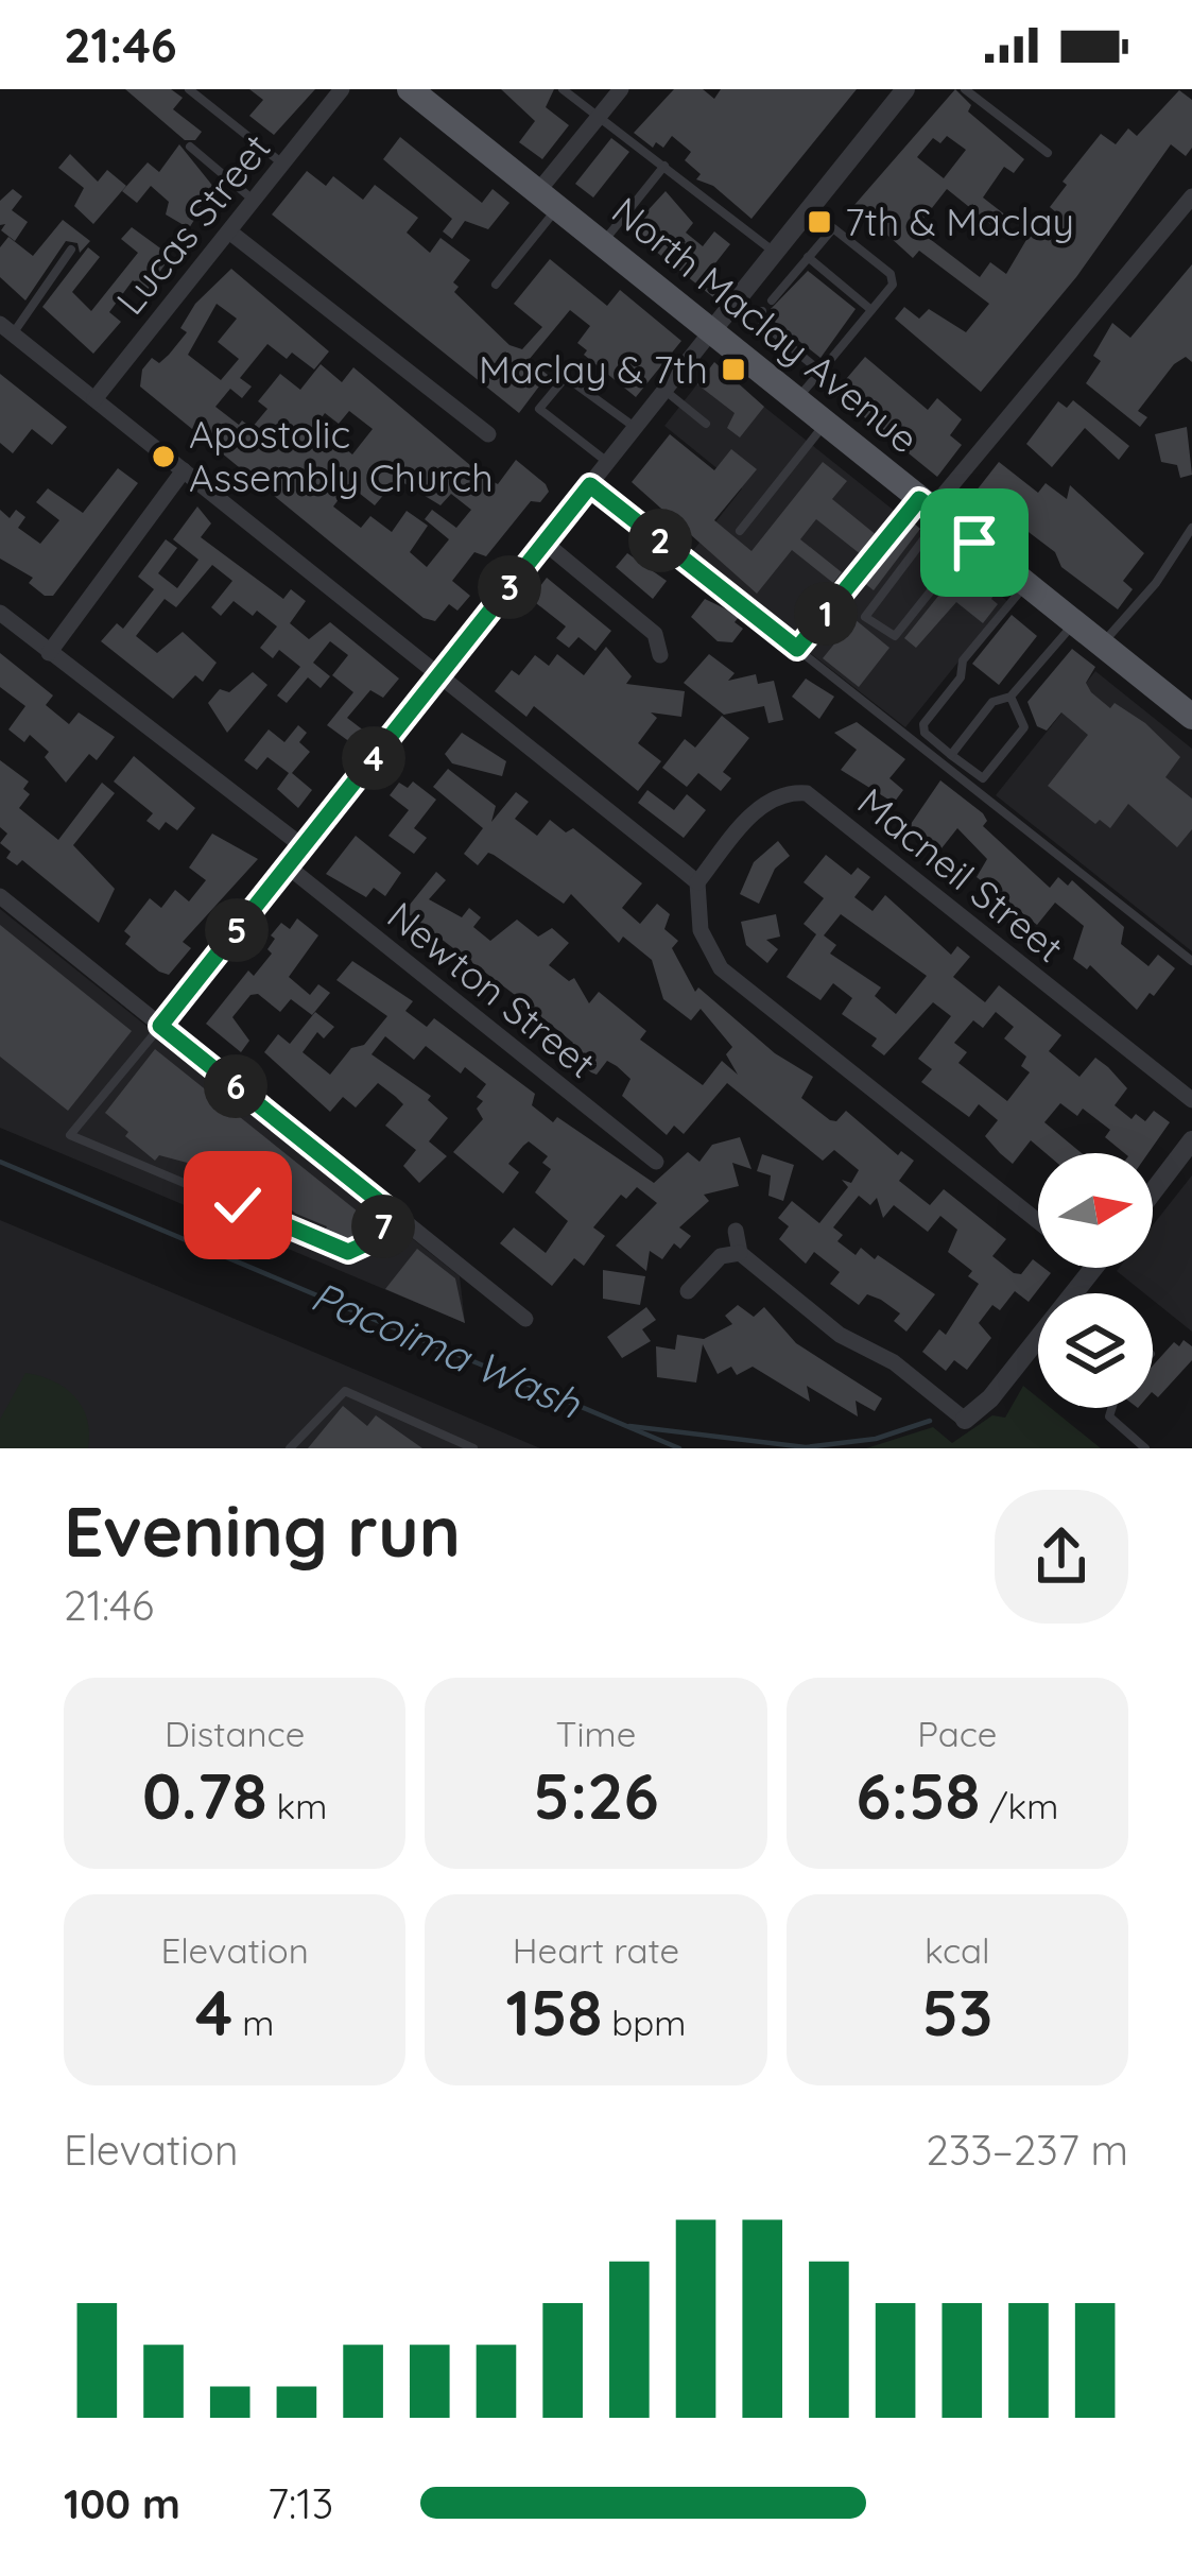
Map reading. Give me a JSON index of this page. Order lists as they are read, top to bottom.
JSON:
{
  "streets": {
    "main road": ["North Maclay Avenue"],
    "street": ["Lucas Street", "Macneil Street", "Newton Street"]
  },
  "water": ["Pacoima Wash"],
  "places": {
    "transit": ["7th & Maclay", "Maclay & 7th"],
    "other": ["Apostolic Assembly Church"]
  },
  "north": "right",
  "page": {
    "status": "21:46",
    "pins": [
      "2",
      "3",
      "1",
      "4",
      "5",
      "6",
      "7"
    ],
    "heading": ["Evening run", "21:46"],
    "stats": [
      ["Distance", "0.78 km"],
      ["Time", "5:26"],
      ["Pace", "6:58 /km"],
      ["Elevation", "4 m"],
      ["Heart rate", "158 bpm"],
      ["kcal", "53"]
    ],
    "chart": ["Elevation", "233–237 m"],
    "list": [
      {
        "name": "100 m",
        "note": "7:13"
      }
    ]
  }
}
